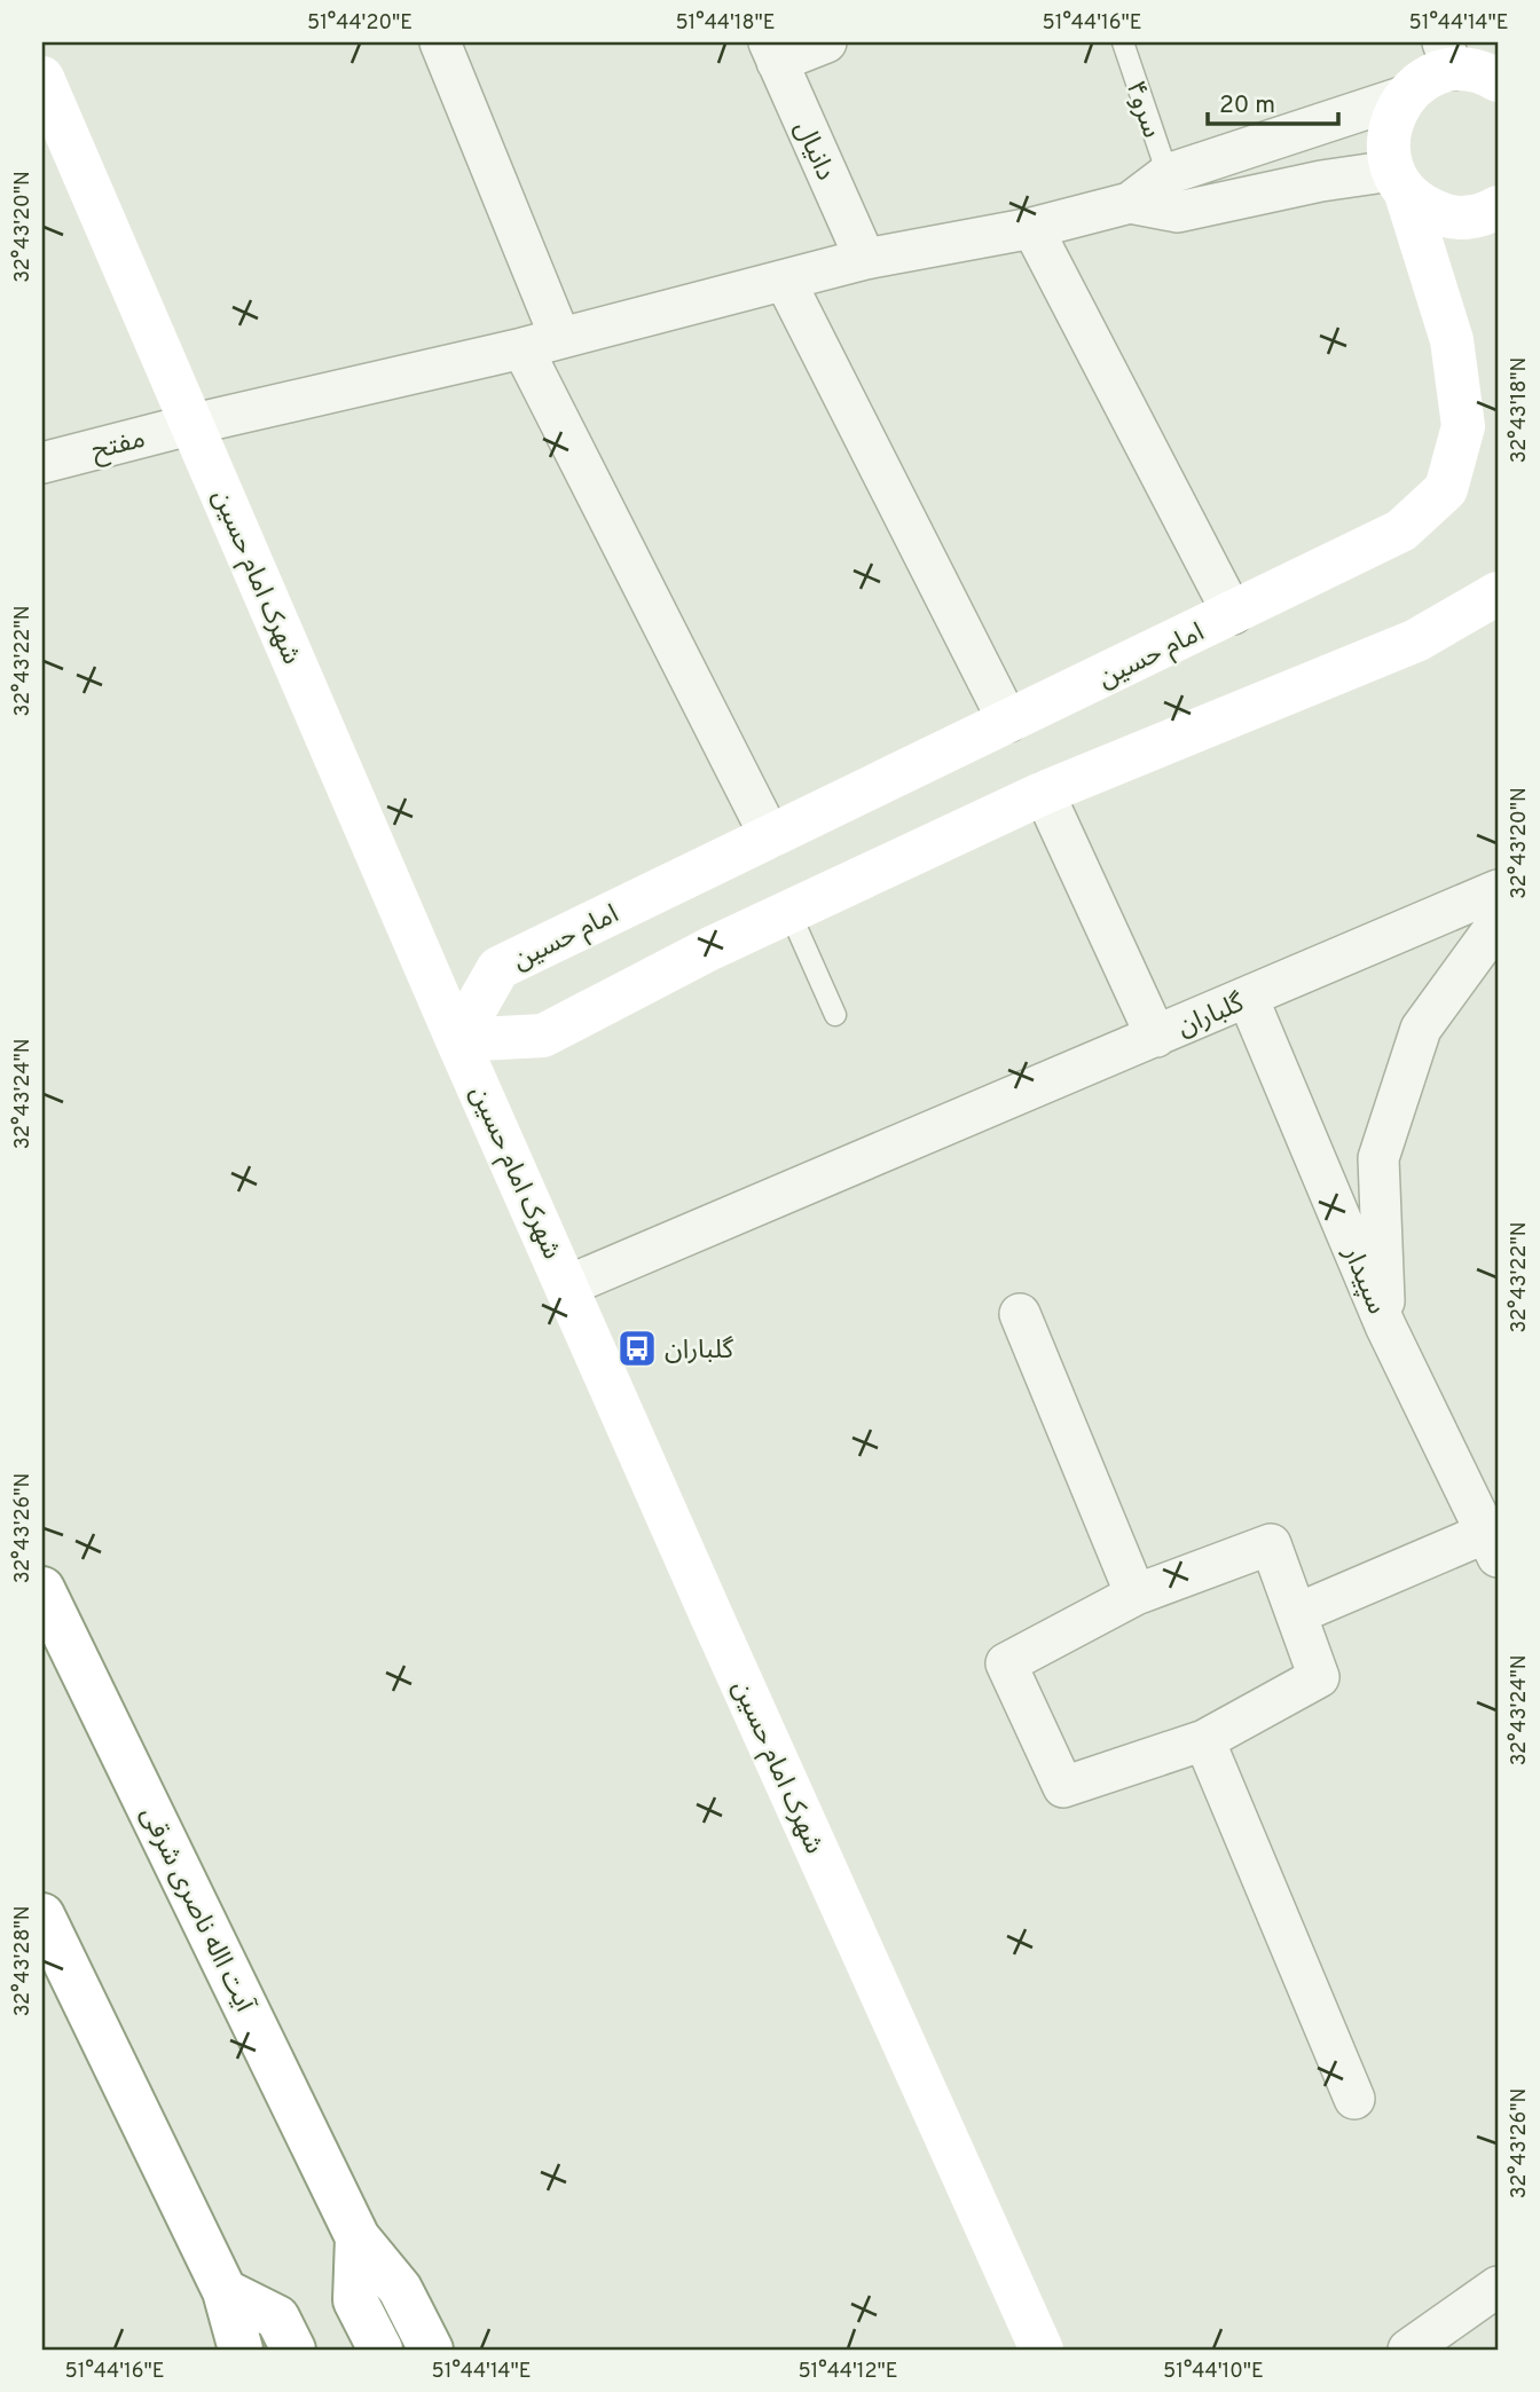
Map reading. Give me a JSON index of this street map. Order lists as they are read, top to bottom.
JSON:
{
  "streets": {
    "main road": ["شهرک امام حسین", "امام حسین", "آیت االه ناصری شرقی"],
    "street": [
      "دانیال",
      "مفتح",
      "گلباران",
      "سپیدار"
    ],
    "lane": ["سرو۴"]
  },
  "crossings": [
    ["دانیال", "مفتح"],
    ["مفتح", "شهرک امام حسین"],
    ["شهرک امام حسین", "امام حسین"],
    ["شهرک امام حسین", "گلباران"],
    ["گلباران", "سپیدار"]
  ],
  "places": {
    "bus stop": ["گلباران"]
  },
  "scale_bar": "20 m",
  "coordinates": [
    "51°44'20\"E",
    "51°44'18\"E",
    "51°44'16\"E",
    "51°44'14\"E",
    "32°43'20\"N",
    "32°43'18\"N",
    "32°43'22\"N",
    "32°43'24\"N",
    "32°43'26\"N",
    "32°43'28\"N",
    "51°44'12\"E",
    "51°44'10\"E"
  ]
}
